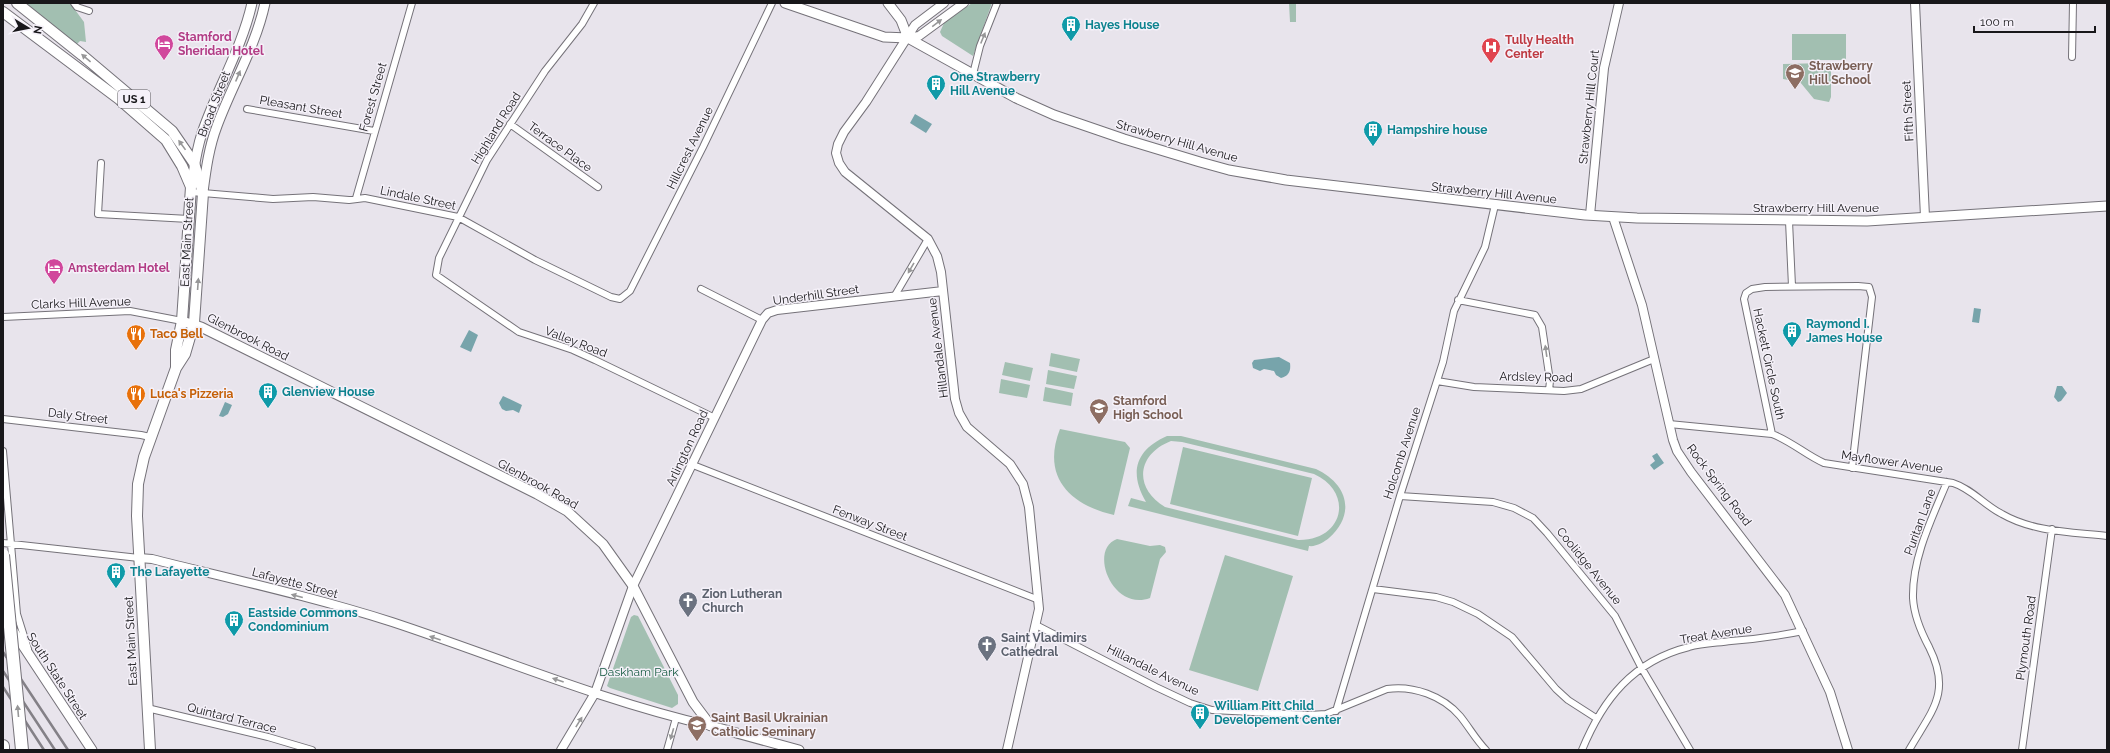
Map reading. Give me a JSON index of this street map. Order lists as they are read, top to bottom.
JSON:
{
  "streets": {
    "main road": [
      "US 1",
      "Broad Street",
      "Strawberry Hill Avenue",
      "East Main Street",
      "Glenbrook Road",
      "South State Street"
    ],
    "street": [
      "Forest Street",
      "Pleasant Street",
      "Strawberry Hill Court",
      "Fifth Street",
      "Highland Road",
      "Terrace Place",
      "Hillcrest Avenue",
      "Lindale Street",
      "Underhill Street",
      "Clarks Hill Avenue",
      "Valley Road",
      "Hillandale Avenue",
      "Hackett Circle South",
      "Ardsley Road",
      "Daly Street",
      "Arlington Road",
      "Holcomb Avenue",
      "Mayflower Avenue",
      "Rock Spring Road",
      "Puritan Lane",
      "Fenway Street",
      "Coolidge Avenue",
      "Lafayette Street",
      "Treat Avenue",
      "Plymouth Road",
      "Quintard Terrace"
    ]
  },
  "crossings": [
    ["Forest Street", "Pleasant Street"],
    ["Forest Street", "Lindale Street"],
    ["Broad Street", "Lindale Street"],
    ["Broad Street", "East Main Street"],
    ["Strawberry Hill Court", "Strawberry Hill Avenue"],
    ["Fifth Street", "Strawberry Hill Avenue"],
    ["Highland Road", "Terrace Place"],
    ["Highland Road", "Lindale Street"],
    ["Highland Road", "Valley Road"],
    ["Strawberry Hill Avenue", "Hillandale Avenue"],
    ["Strawberry Hill Avenue", "Holcomb Avenue"],
    ["Strawberry Hill Avenue", "Rock Spring Road"],
    ["Hillcrest Avenue", "Lindale Street"],
    ["Lindale Street", "East Main Street"],
    ["East Main Street", "Clarks Hill Avenue"],
    ["East Main Street", "Glenbrook Road"],
    ["East Main Street", "Daly Street"],
    ["East Main Street", "Lafayette Street"],
    ["East Main Street", "Quintard Terrace"],
    ["Underhill Street", "Hillandale Avenue"],
    ["Underhill Street", "Arlington Road"],
    ["Clarks Hill Avenue", "Glenbrook Road"],
    ["Glenbrook Road", "Arlington Road"],
    ["Glenbrook Road", "Lafayette Street"],
    ["Valley Road", "Arlington Road"],
    ["Hillandale Avenue", "Holcomb Avenue"],
    ["Hillandale Avenue", "Fenway Street"],
    ["Hackett Circle South", "Mayflower Avenue"],
    ["Ardsley Road", "Holcomb Avenue"],
    ["Ardsley Road", "Rock Spring Road"],
    ["Arlington Road", "Fenway Street"],
    ["Arlington Road", "Lafayette Street"],
    ["Holcomb Avenue", "Coolidge Avenue"],
    ["Mayflower Avenue", "Rock Spring Road"],
    ["Mayflower Avenue", "Puritan Lane"],
    ["Mayflower Avenue", "Plymouth Road"],
    ["Rock Spring Road", "Treat Avenue"],
    ["Coolidge Avenue", "Treat Avenue"]
  ],
  "one_way": ["Lafayette Street"],
  "parks": ["Daskham Park"],
  "places": {
    "building": [
      "Hayes House",
      "One Strawberry Hill Avenue",
      "Hampshire house",
      "Raymond I. James House",
      "Glenview House",
      "The Lafayette",
      "Eastside Commons Condominium",
      "William Pitt Child Developement Center"
    ],
    "hotel": ["Stamford Sheridan Hotel", "Amsterdam Hotel"],
    "hospital": ["Tully Health Center"],
    "school or university": ["Strawberry Hill School", "Stamford High School", "Saint Basil Ukrainian Catholic Seminary"],
    "restaurant": ["Taco Bell", "Luca's Pizzeria"],
    "church": ["Zion Lutheran Church", "Saint Vladimirs Cathedral"]
  },
  "scale_bar": "100 m",
  "north": "right"
}
